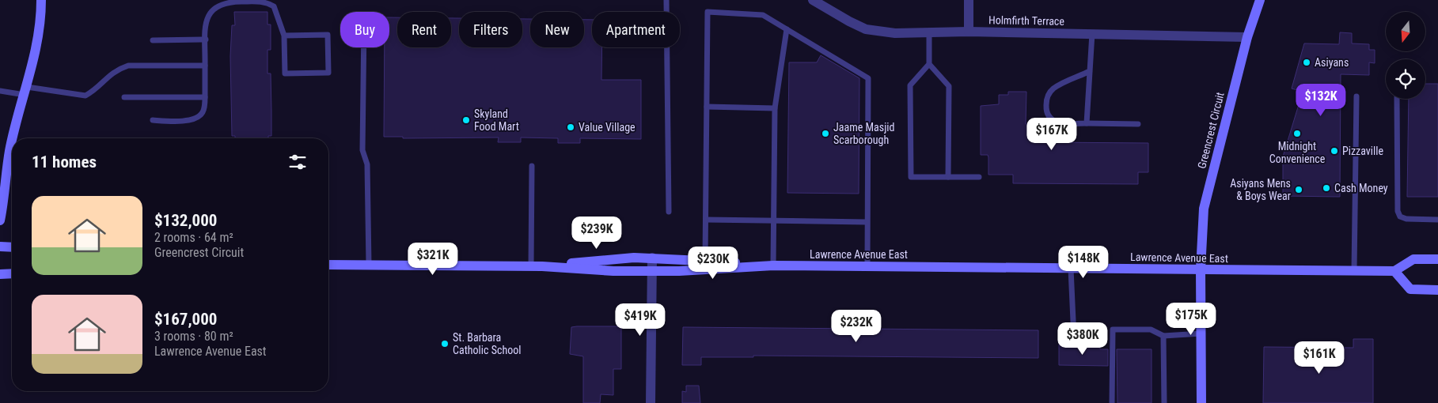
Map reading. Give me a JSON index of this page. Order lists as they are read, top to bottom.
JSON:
{
  "streets": {
    "main road": ["Greencrest Circuit", "Lawrence Avenue East"],
    "street": ["Holmfirth Terrace"]
  },
  "crossings": [
    ["Holmfirth Terrace", "Greencrest Circuit"],
    ["Greencrest Circuit", "Lawrence Avenue East"]
  ],
  "places": [
    "Asiyans",
    "Skyland Food Mart",
    "Value Village",
    "Jaame Masjid Scarborough",
    "Midnight Convenience",
    "Pizzaville",
    "Cash Money",
    "Asiyans Mens & Boys Wear",
    "St. Barbara Catholic School"
  ],
  "north": "bottom",
  "page": {
    "chip": [
      "Buy",
      "Rent",
      "Filters",
      "New",
      "Apartment"
    ],
    "price": [
      "$132K",
      "$167K",
      "$239K",
      "$321K",
      "$148K",
      "$230K",
      "$175K",
      "$419K",
      "$232K",
      "$380K",
      "$161K"
    ],
    "heading": "11 homes",
    "list": [
      {
        "name": "$132,000",
        "note": "2 rooms · 64 m² · Greencrest Circuit"
      },
      {
        "name": "$167,000",
        "note": "3 rooms · 80 m² · Lawrence Avenue East"
      }
    ]
  }
}
